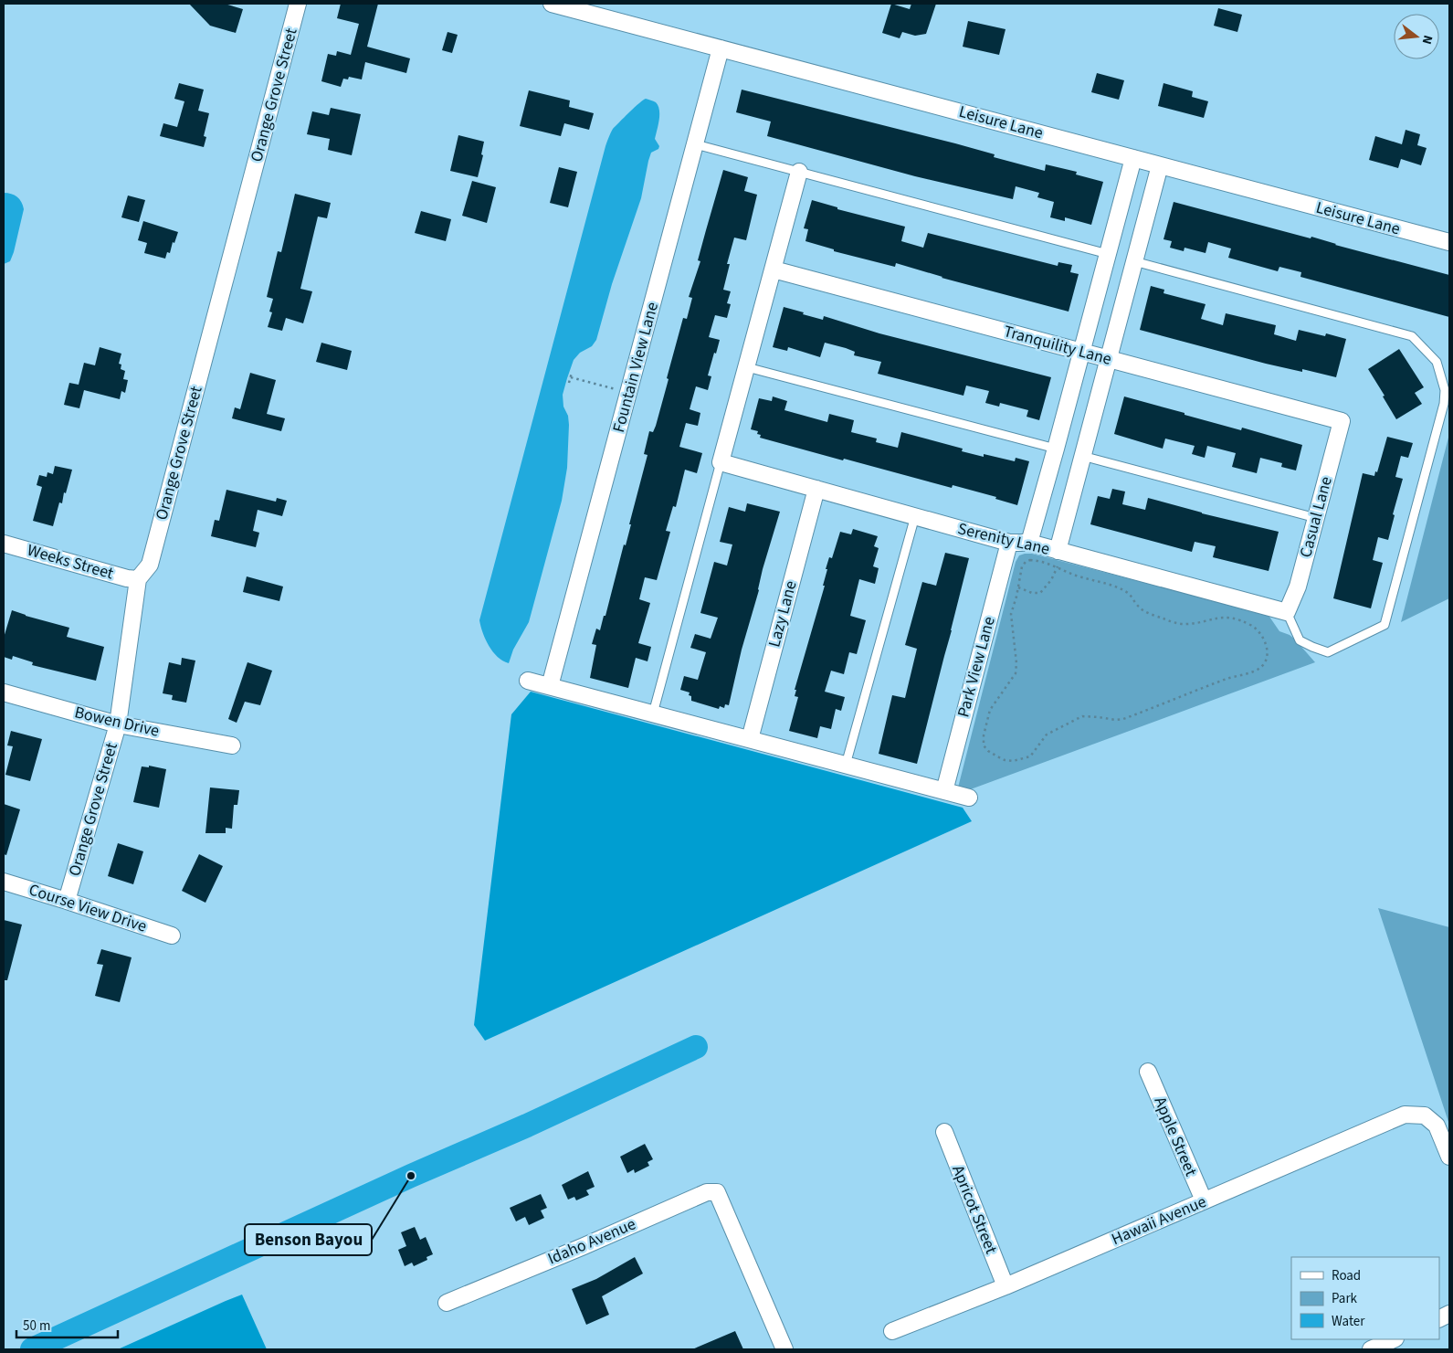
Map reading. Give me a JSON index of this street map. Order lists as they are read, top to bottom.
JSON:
{
  "streets": {
    "street": [
      "Orange Grove Street",
      "Leisure Lane",
      "Tranquility Lane",
      "Fountain View Lane",
      "Casual Lane",
      "Serenity Lane",
      "Weeks Street",
      "Lazy Lane",
      "Park View Lane",
      "Bowen Drive",
      "Course View Drive",
      "Apple Street",
      "Apricot Street",
      "Hawaii Avenue",
      "Idaho Avenue"
    ]
  },
  "crossings": [
    ["Orange Grove Street", "Weeks Street"],
    ["Orange Grove Street", "Bowen Drive"],
    ["Orange Grove Street", "Course View Drive"],
    ["Leisure Lane", "Fountain View Lane"],
    ["Tranquility Lane", "Casual Lane"],
    ["Casual Lane", "Serenity Lane"],
    ["Serenity Lane", "Lazy Lane"],
    ["Serenity Lane", "Park View Lane"],
    ["Apple Street", "Hawaii Avenue"],
    ["Apricot Street", "Hawaii Avenue"]
  ],
  "places": ["Benson Bayou"],
  "legend": ["Road", "Park", "Water"],
  "scale_bar": "50 m",
  "north": "right"
}
